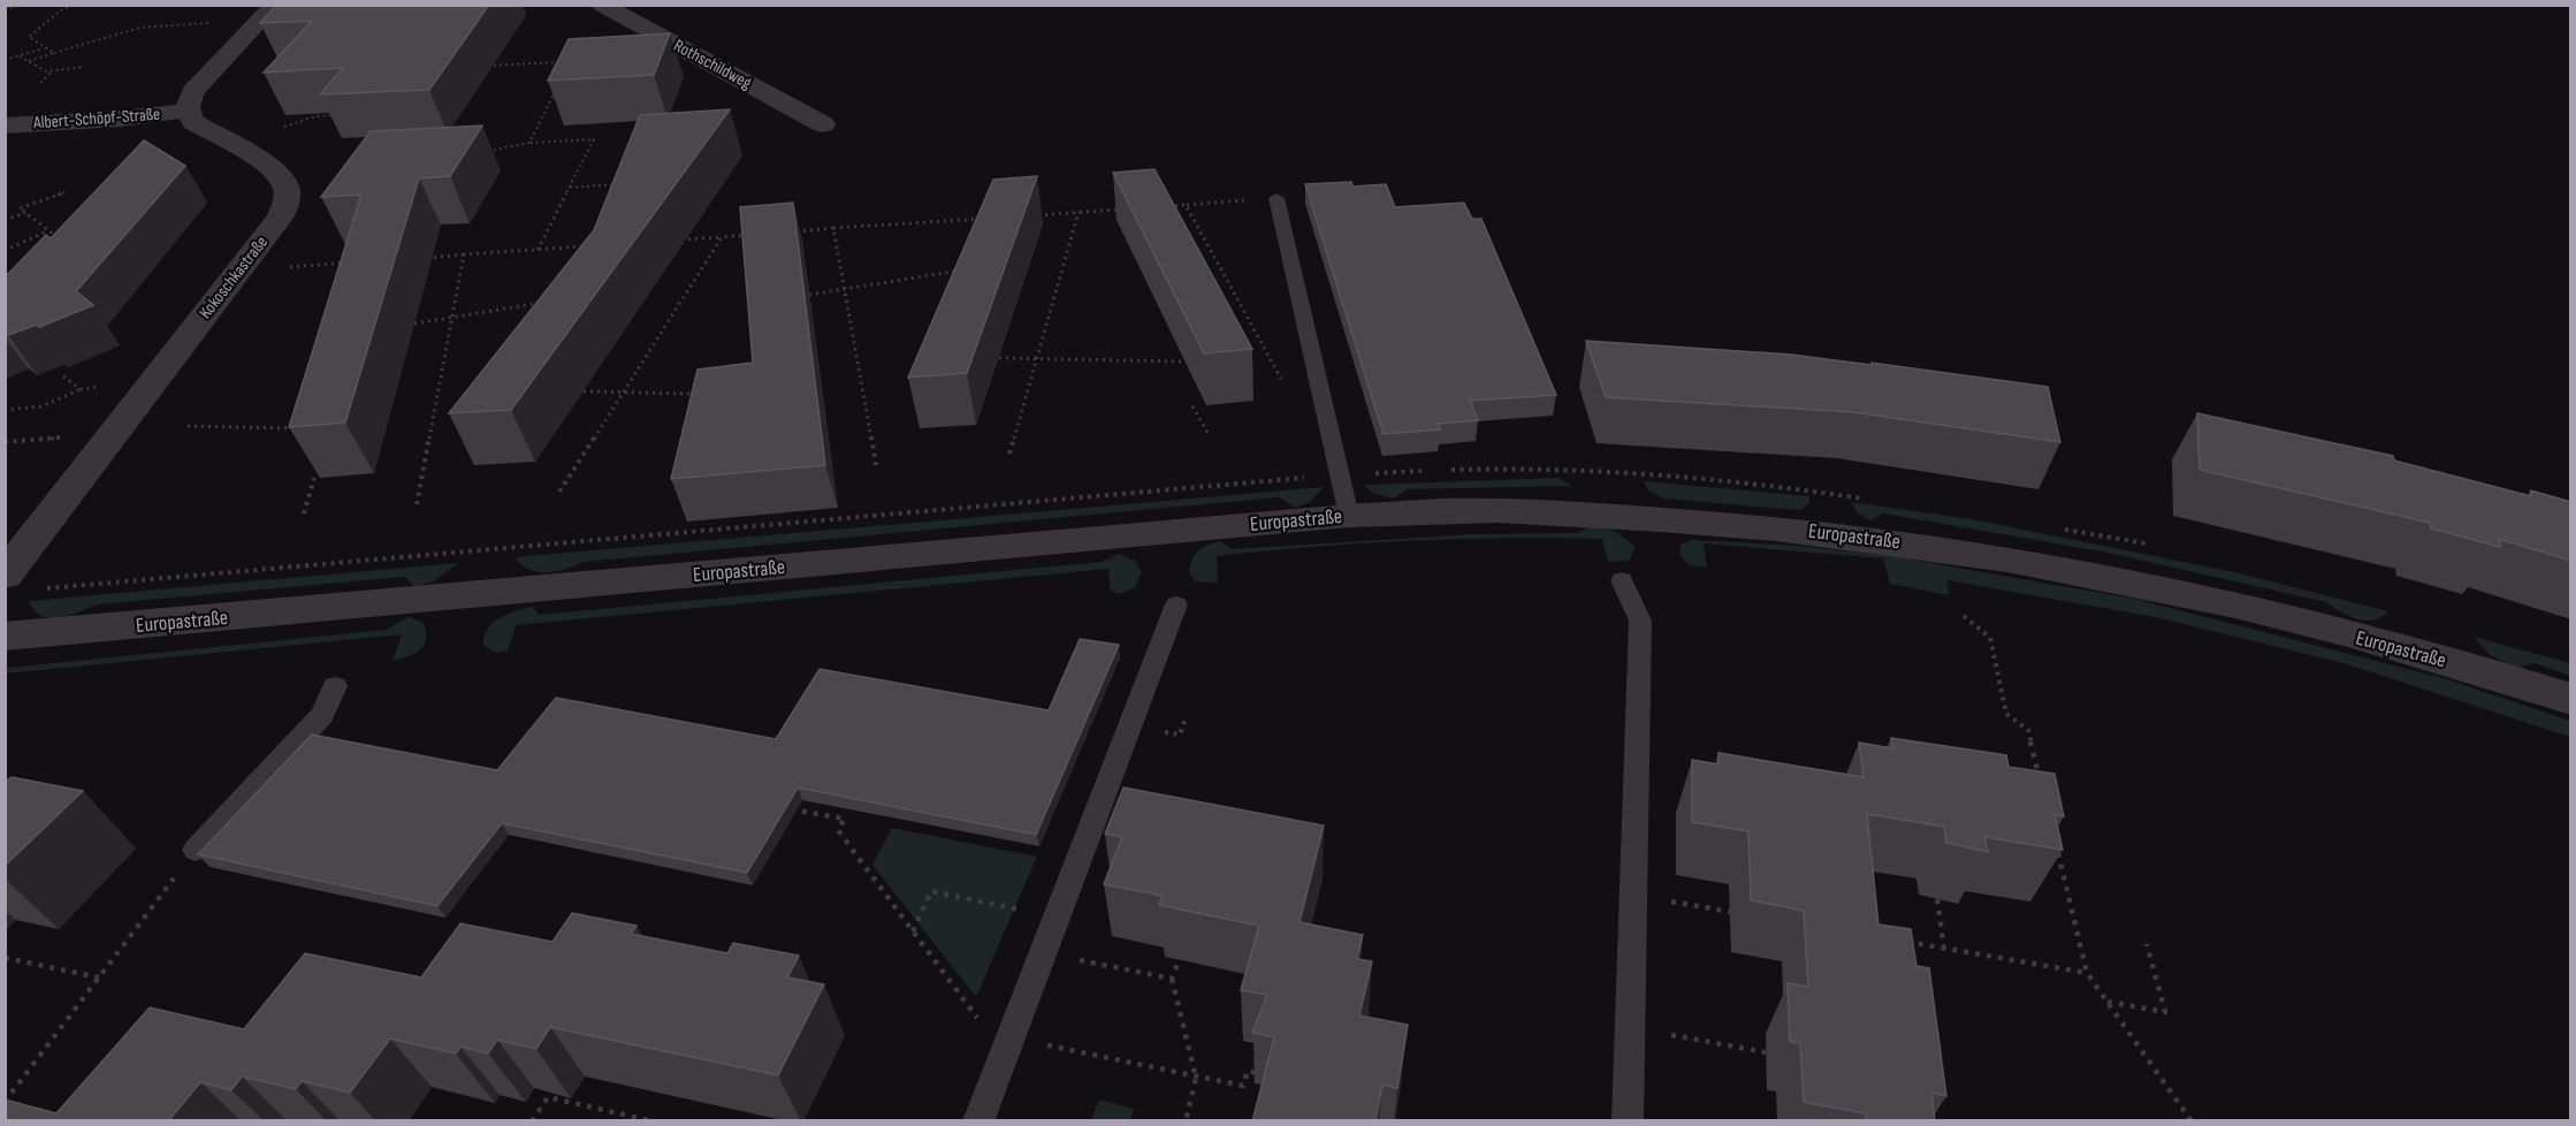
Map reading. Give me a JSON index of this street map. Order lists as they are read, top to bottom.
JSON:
{
  "streets": {
    "street": [
      "Rothschildweg",
      "Albert-Schöpf-Straße",
      "Kokoschkastraße",
      "Europastraße"
    ]
  },
  "crossings": [
    ["Albert-Schöpf-Straße", "Kokoschkastraße"]
  ]
}
